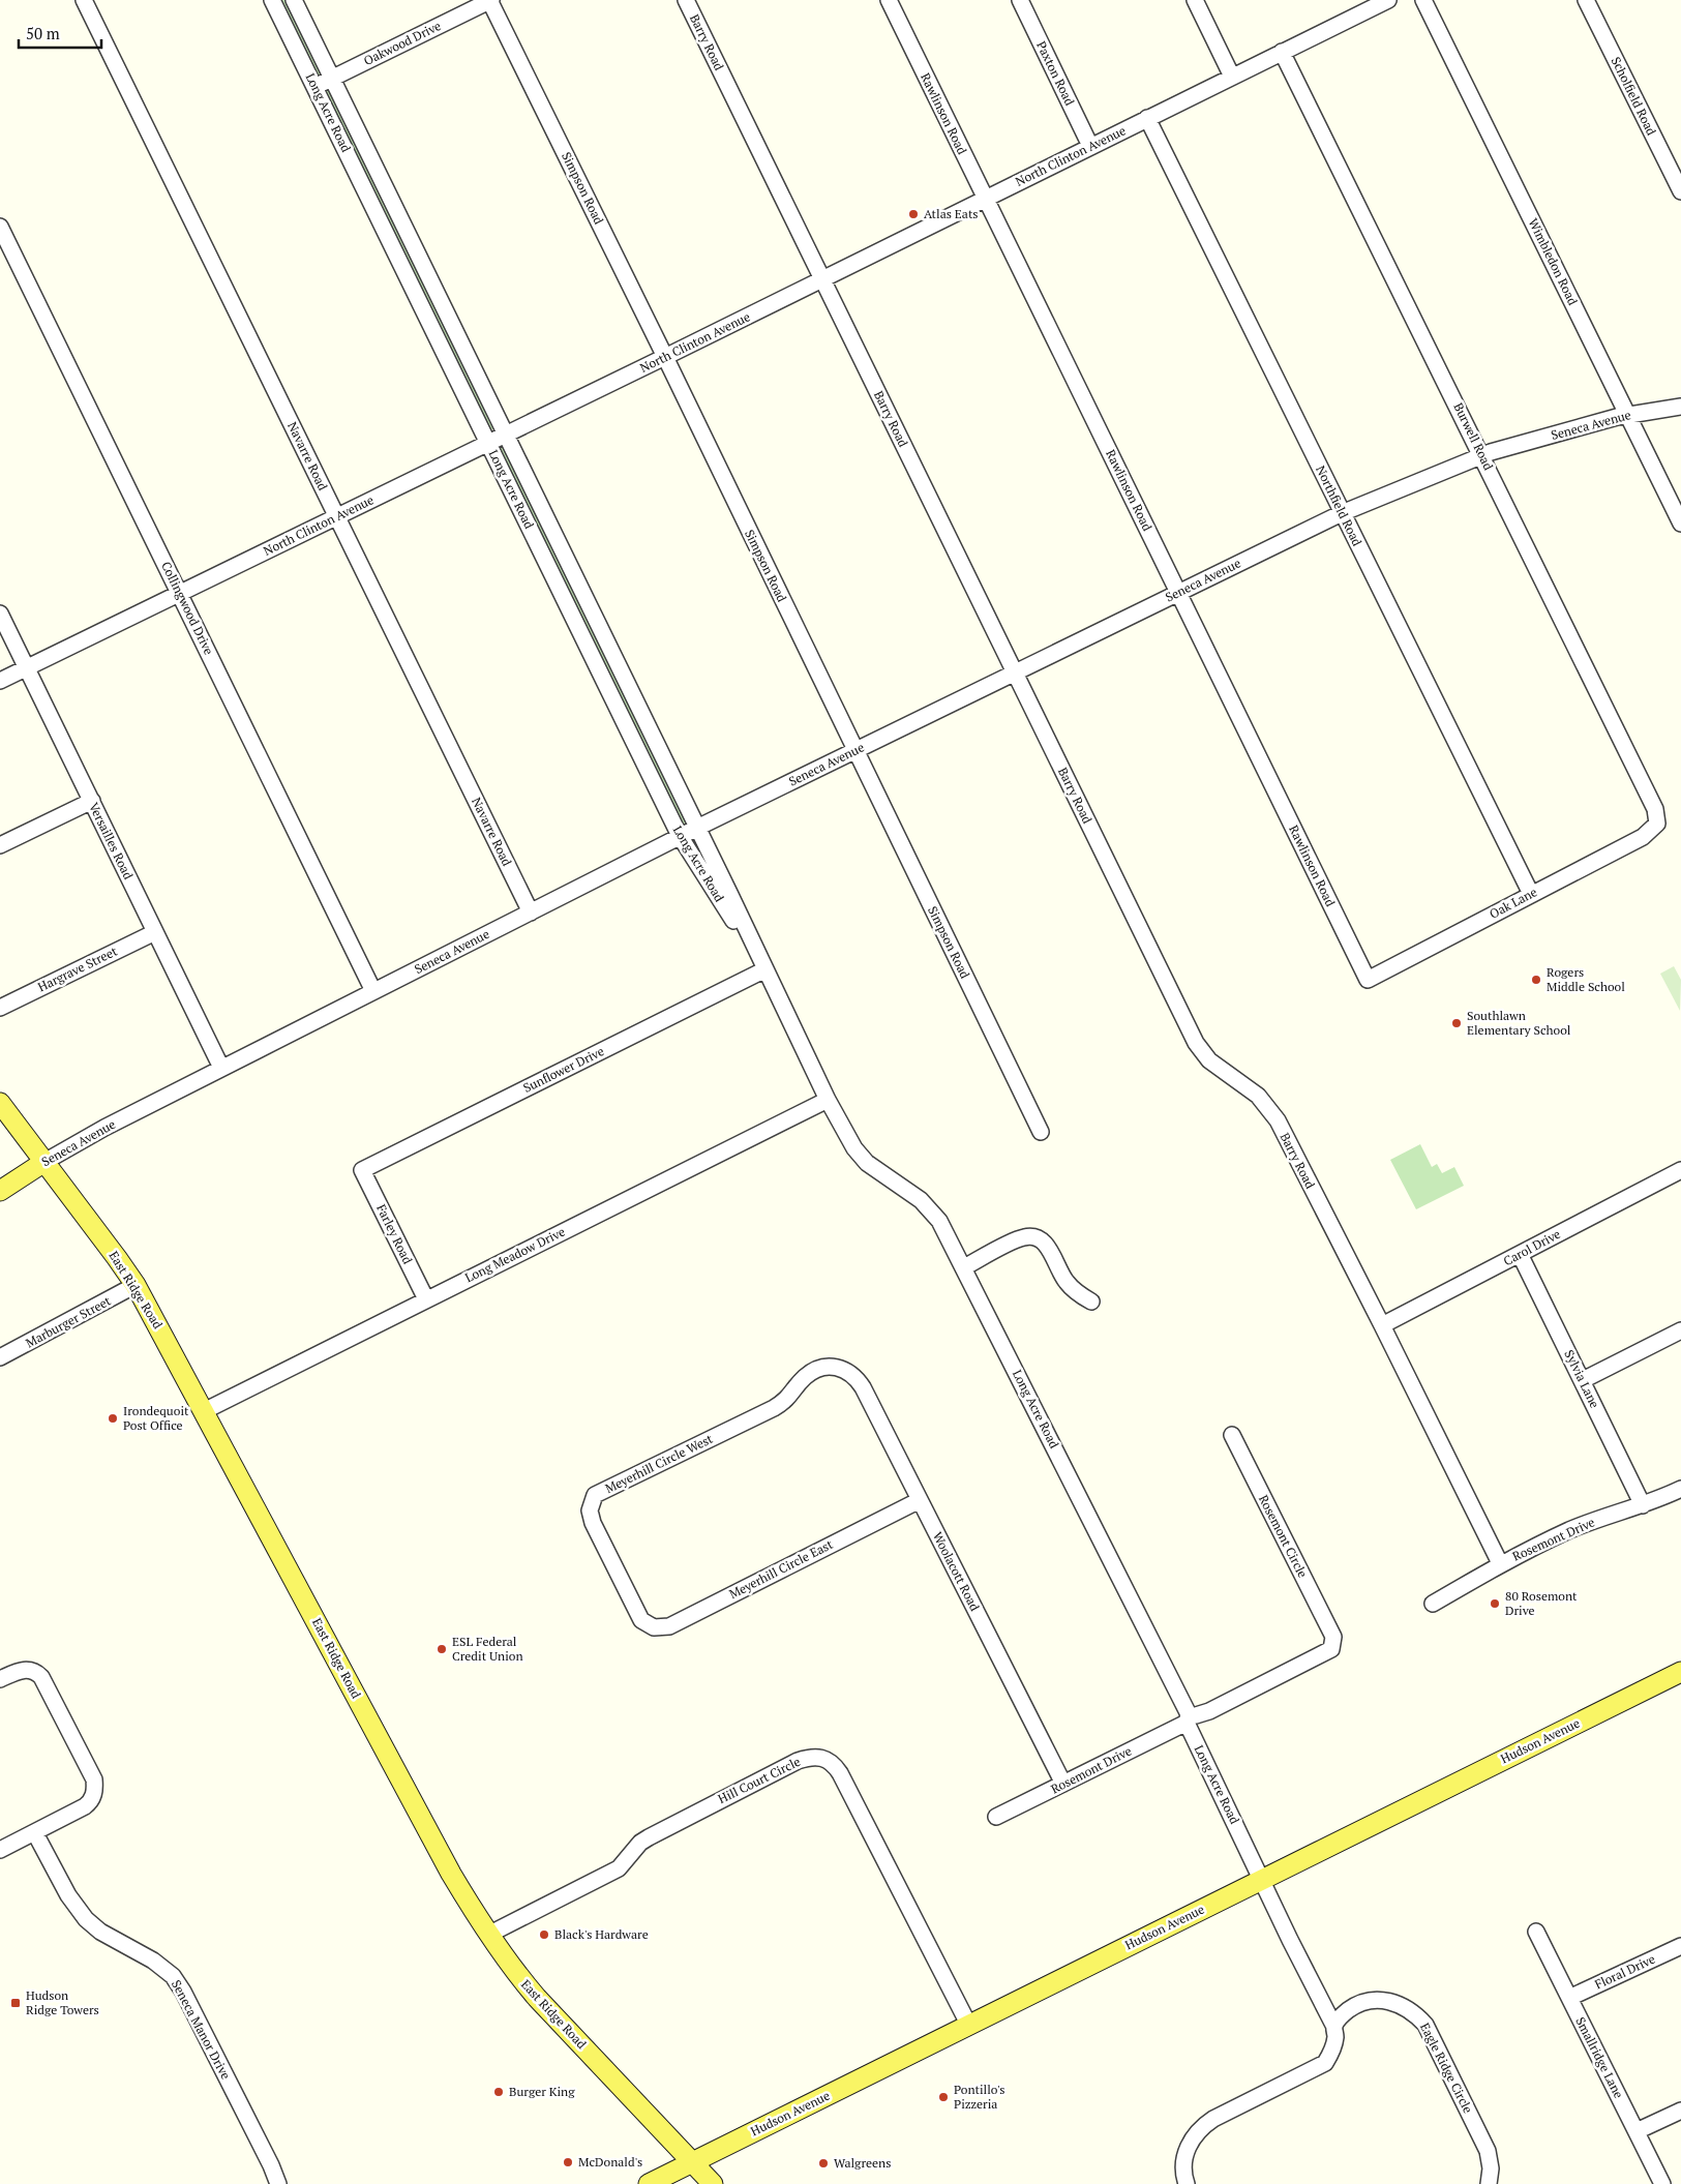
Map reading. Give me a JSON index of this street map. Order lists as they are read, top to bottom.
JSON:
{
  "streets": {
    "main road": ["Seneca Avenue", "East Ridge Road", "Hudson Avenue"],
    "street": [
      "Barry Road",
      "Oakwood Drive",
      "Paxton Road",
      "Scholfield Road",
      "Long Acre Road",
      "Rawlinson Road",
      "North Clinton Avenue",
      "Simpson Road",
      "Wimbledon Road",
      "Burwell Road",
      "Navarre Road",
      "Northfield Road",
      "Collingwood Drive",
      "Versailles Road",
      "Oak Lane",
      "Hargrave Street",
      "Sunflower Drive",
      "Farley Road",
      "Carol Drive",
      "Long Meadow Drive",
      "Marburger Street",
      "Sylvia Lane",
      "Meyerhill Circle West",
      "Rosemont Circle",
      "Rosemont Drive",
      "Meyerhill Circle East",
      "Woolacott Road",
      "Hill Court Circle",
      "Floral Drive",
      "Seneca Manor Drive",
      "Smallridge Lane",
      "Eagle Ridge Circle"
    ]
  },
  "crossings": [
    ["Barry Road", "North Clinton Avenue"],
    ["Barry Road", "Seneca Avenue"],
    ["Barry Road", "Carol Drive"],
    ["Barry Road", "Rosemont Drive"],
    ["Oakwood Drive", "Long Acre Road"],
    ["Oakwood Drive", "Simpson Road"],
    ["Paxton Road", "North Clinton Avenue"],
    ["Long Acre Road", "North Clinton Avenue"],
    ["Long Acre Road", "Seneca Avenue"],
    ["Long Acre Road", "Sunflower Drive"],
    ["Long Acre Road", "Long Meadow Drive"],
    ["Long Acre Road", "Rosemont Drive"],
    ["Long Acre Road", "Hudson Avenue"],
    ["Rawlinson Road", "North Clinton Avenue"],
    ["Rawlinson Road", "Seneca Avenue"],
    ["Rawlinson Road", "Oak Lane"],
    ["North Clinton Avenue", "Simpson Road"],
    ["North Clinton Avenue", "Burwell Road"],
    ["North Clinton Avenue", "Navarre Road"],
    ["North Clinton Avenue", "Northfield Road"],
    ["North Clinton Avenue", "Collingwood Drive"],
    ["North Clinton Avenue", "Versailles Road"],
    ["Simpson Road", "Seneca Avenue"],
    ["Wimbledon Road", "Seneca Avenue"],
    ["Seneca Avenue", "Burwell Road"],
    ["Seneca Avenue", "Navarre Road"],
    ["Seneca Avenue", "Northfield Road"],
    ["Seneca Avenue", "Collingwood Drive"],
    ["Seneca Avenue", "Versailles Road"],
    ["Seneca Avenue", "East Ridge Road"],
    ["Burwell Road", "Oak Lane"],
    ["Northfield Road", "Oak Lane"],
    ["Versailles Road", "Hargrave Street"],
    ["Sunflower Drive", "Farley Road"],
    ["Farley Road", "Long Meadow Drive"],
    ["Carol Drive", "Sylvia Lane"],
    ["Long Meadow Drive", "East Ridge Road"],
    ["East Ridge Road", "Marburger Street"],
    ["East Ridge Road", "Hudson Avenue"],
    ["East Ridge Road", "Hill Court Circle"],
    ["Sylvia Lane", "Rosemont Drive"],
    ["Meyerhill Circle West", "Meyerhill Circle East"],
    ["Meyerhill Circle West", "Woolacott Road"],
    ["Rosemont Circle", "Rosemont Drive"],
    ["Rosemont Drive", "Woolacott Road"],
    ["Meyerhill Circle East", "Woolacott Road"],
    ["Hudson Avenue", "Hill Court Circle"],
    ["Floral Drive", "Smallridge Lane"]
  ],
  "places": {
    "other": [
      "Atlas Eats",
      "Rogers Middle School",
      "Southlawn Elementary School",
      "Irondequoit Post Office",
      "80 Rosemont Drive",
      "ESL Federal Credit Union",
      "Black's Hardware",
      "Burger King",
      "Pontillo's Pizzeria",
      "McDonald's",
      "Walgreens"
    ],
    "transit": ["Hudson Ridge Towers"]
  },
  "scale_bar": "50 m"
}
